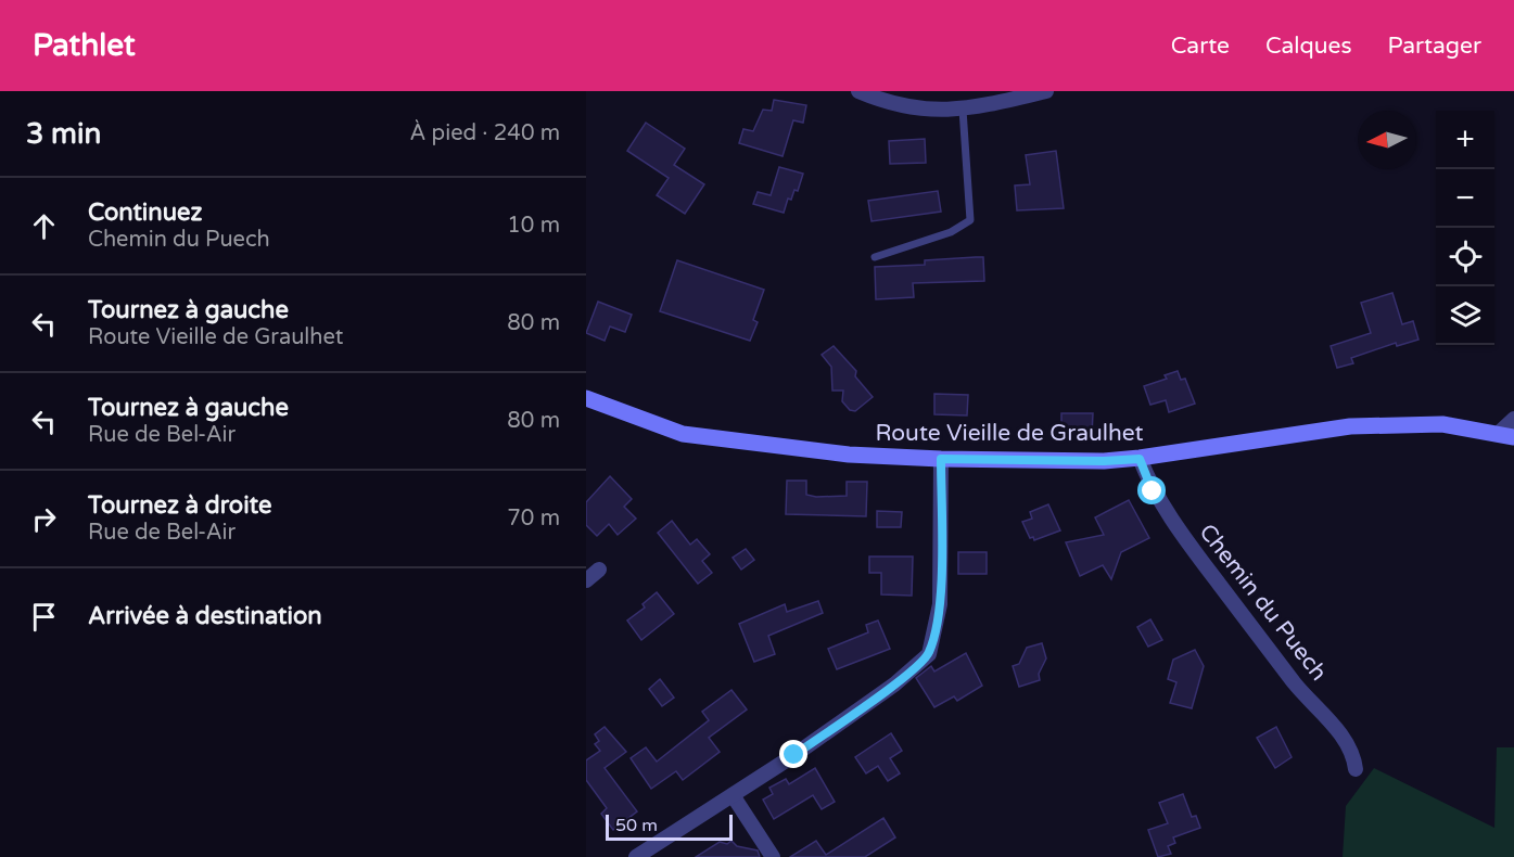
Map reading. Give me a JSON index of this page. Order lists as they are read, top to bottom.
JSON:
{
  "streets": {
    "main road": ["Route Vieille de Graulhet"],
    "street": ["Chemin du Puech"]
  },
  "crossings": [
    ["Route Vieille de Graulhet", "Chemin du Puech"]
  ],
  "scale_bar": "50 m",
  "north": "left",
  "page": {
    "header": "Pathlet",
    "nav": ["Carte", "Calques", "Partager"],
    "heading": ["3 min", "À pied · 240 m"],
    "map_buttons": ["+", "−"],
    "list": [
      ["Continuez", "Chemin du Puech", "10 m"],
      ["Tournez à gauche", "Route Vieille de Graulhet", "80 m"],
      ["Tournez à gauche", "Rue de Bel-Air", "80 m"],
      ["Tournez à droite", "Rue de Bel-Air", "70 m"],
      "Arrivée à destination"
    ],
    "scale": "50 m"
  }
}
